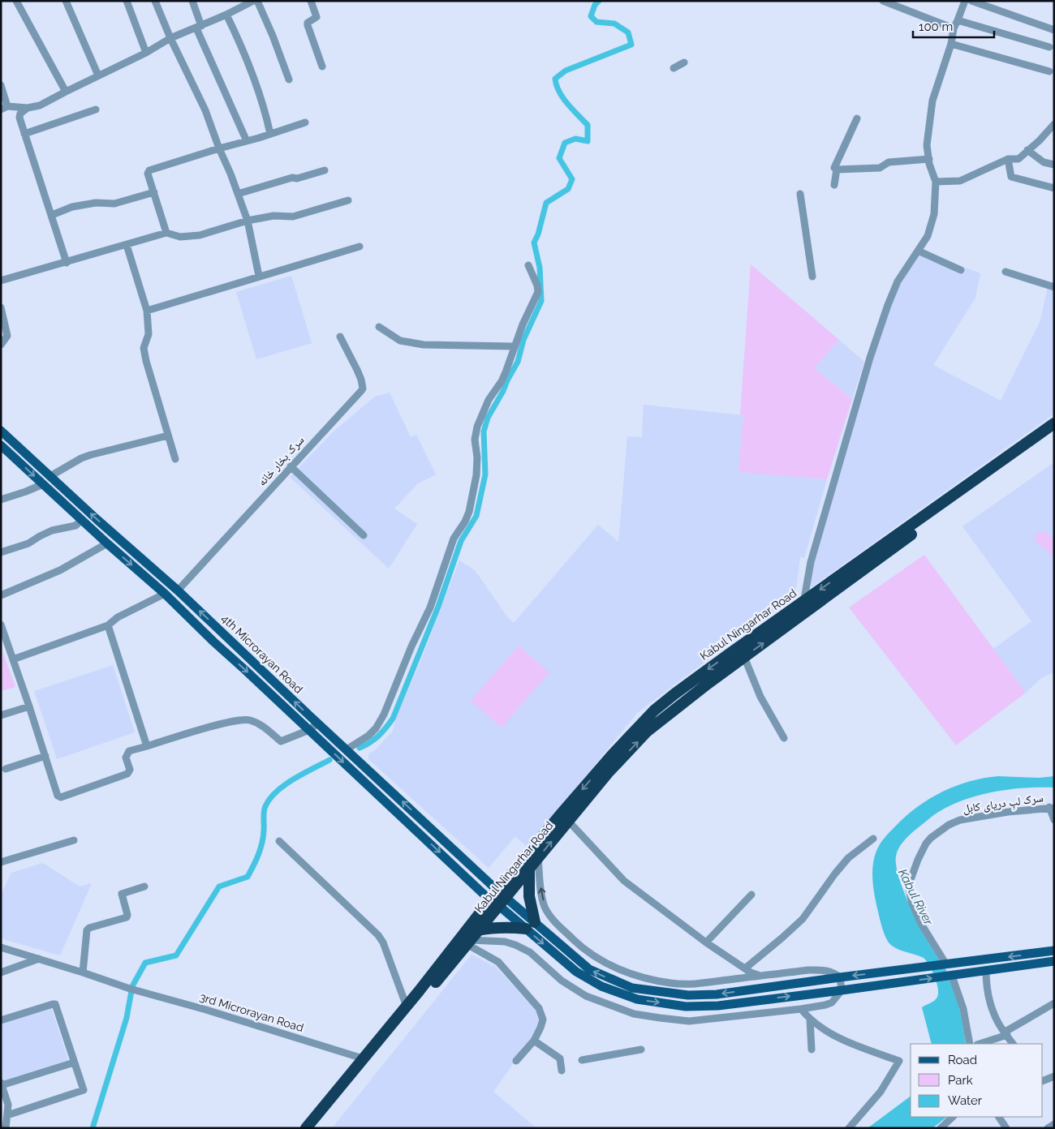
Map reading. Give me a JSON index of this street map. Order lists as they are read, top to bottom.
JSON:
{
  "streets": {
    "highway": ["Kabul Ningarhar Road"],
    "main road": ["4th Microrayan Road"],
    "street": ["سرک بخار خانه", "سرک لبِ دریای کابل", "3rd Microrayan Road"]
  },
  "crossings": [
    ["سرک بخار خانه", "4th Microrayan Road"],
    ["Kabul Ningarhar Road", "4th Microrayan Road"],
    ["Kabul Ningarhar Road", "3rd Microrayan Road"]
  ],
  "water": ["Kabul River"],
  "legend": ["Road", "Park", "Water"],
  "scale_bar": "100 m"
}
